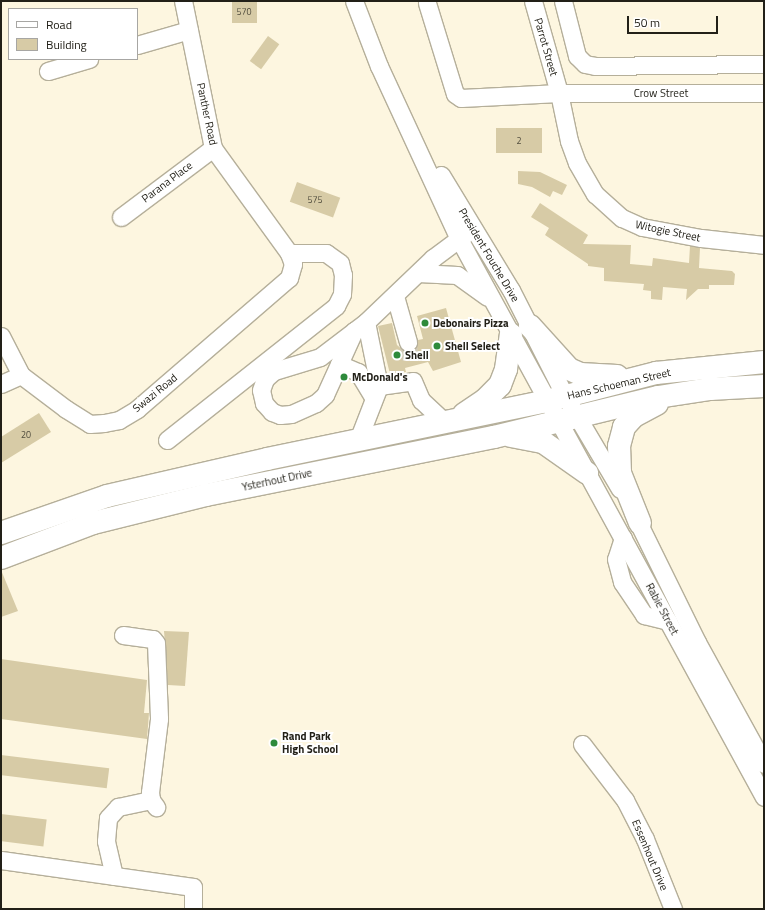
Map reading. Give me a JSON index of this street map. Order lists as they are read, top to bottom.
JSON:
{
  "streets": {
    "main road": ["Hans Schoeman Street", "Ysterhout Drive"],
    "street": [
      "Parrot Street",
      "Crow Street",
      "Panther Road",
      "Parana Place",
      "Witogie Street",
      "President Fouche Drive",
      "Swazi Road",
      "Rabie Street",
      "Essenhout Drive"
    ]
  },
  "crossings": [
    ["Parrot Street", "Crow Street"],
    ["Parrot Street", "Witogie Street"],
    ["Crow Street", "Witogie Street"],
    ["Panther Road", "Parana Place"],
    ["Panther Road", "Swazi Road"],
    ["President Fouche Drive", "Hans Schoeman Street"],
    ["President Fouche Drive", "Ysterhout Drive"],
    ["President Fouche Drive", "Rabie Street"],
    ["Hans Schoeman Street", "Ysterhout Drive"],
    ["Hans Schoeman Street", "Rabie Street"],
    ["Ysterhout Drive", "Rabie Street"]
  ],
  "places": [
    "Debonairs Pizza",
    "Shell Select",
    "Shell",
    "McDonald's",
    "Rand Park High School"
  ],
  "house_numbers": [
    "570",
    "2",
    "575",
    "20"
  ],
  "legend": ["Road", "Building"],
  "scale_bar": "50 m"
}
